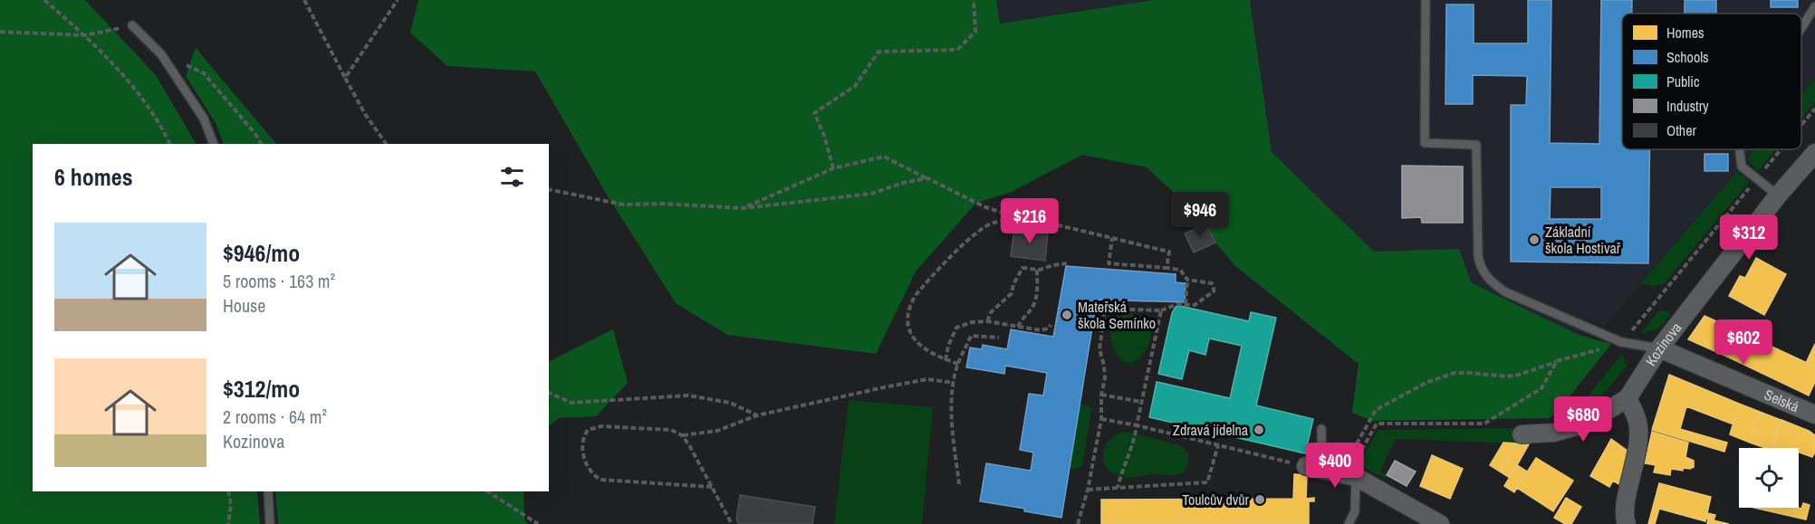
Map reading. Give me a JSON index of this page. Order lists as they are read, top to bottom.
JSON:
{
  "streets": {
    "street": ["Kozinova", "Selská"]
  },
  "crossings": [
    ["Kozinova", "Selská"]
  ],
  "places": [
    "Základní škola Hostivař",
    "Mateřská škola Semínko",
    "Zdravá jídelna",
    "Toulcův dvůr"
  ],
  "legend": [
    "Homes",
    "Schools",
    "Public",
    "Industry",
    "Other"
  ],
  "page": {
    "heading": "6 homes",
    "price": [
      "$946",
      "$216",
      "$312",
      "$602",
      "$680",
      "$400"
    ],
    "list": [
      {
        "name": "$946/mo",
        "note": "5 rooms · 163 m² · House"
      },
      {
        "name": "$312/mo",
        "note": "2 rooms · 64 m² · Kozinova"
      }
    ]
  }
}
